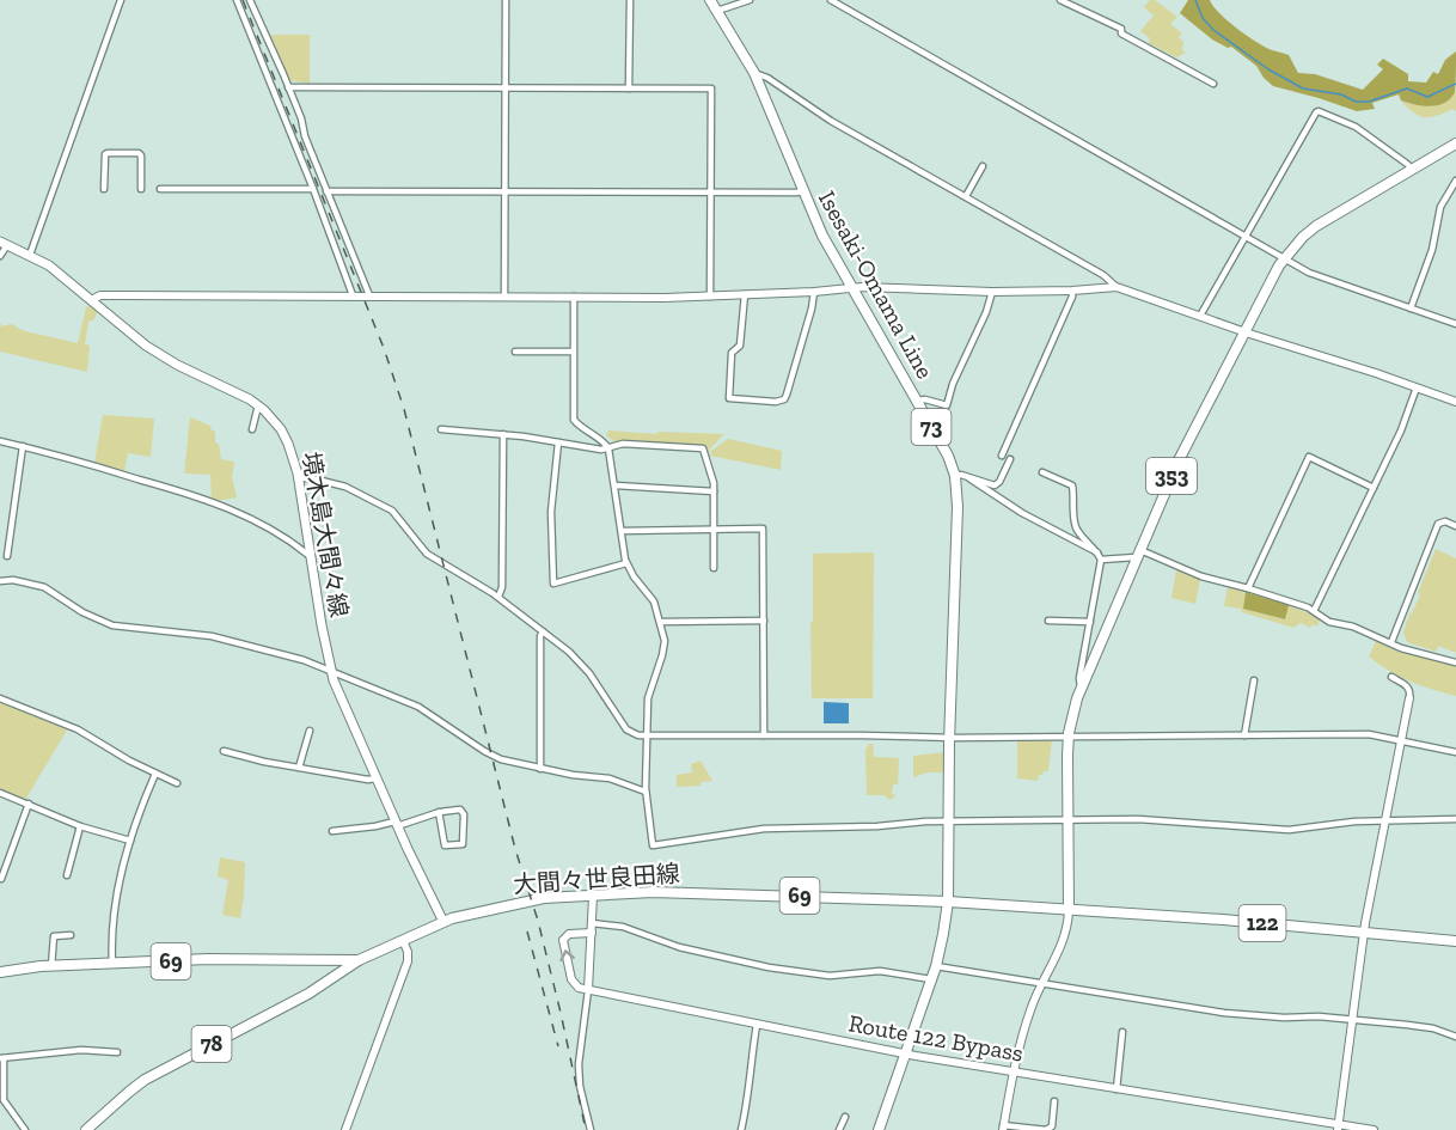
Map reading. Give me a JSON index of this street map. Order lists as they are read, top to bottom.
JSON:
{
  "streets": {
    "highway": ["353", "122"],
    "main road": [
      "Isesaki-Omama Line",
      "73",
      "境木島大間々線",
      "大間々世良田線",
      "69",
      "78"
    ],
    "street": ["Route 122 Bypass"]
  },
  "crossings": [
    ["Isesaki-Omama Line", "大間々世良田線"],
    ["Isesaki-Omama Line", "122"],
    ["353", "122"],
    ["境木島大間々線", "大間々世良田線"],
    ["大間々世良田線", "122"],
    ["大間々世良田線", "78"]
  ]
}
